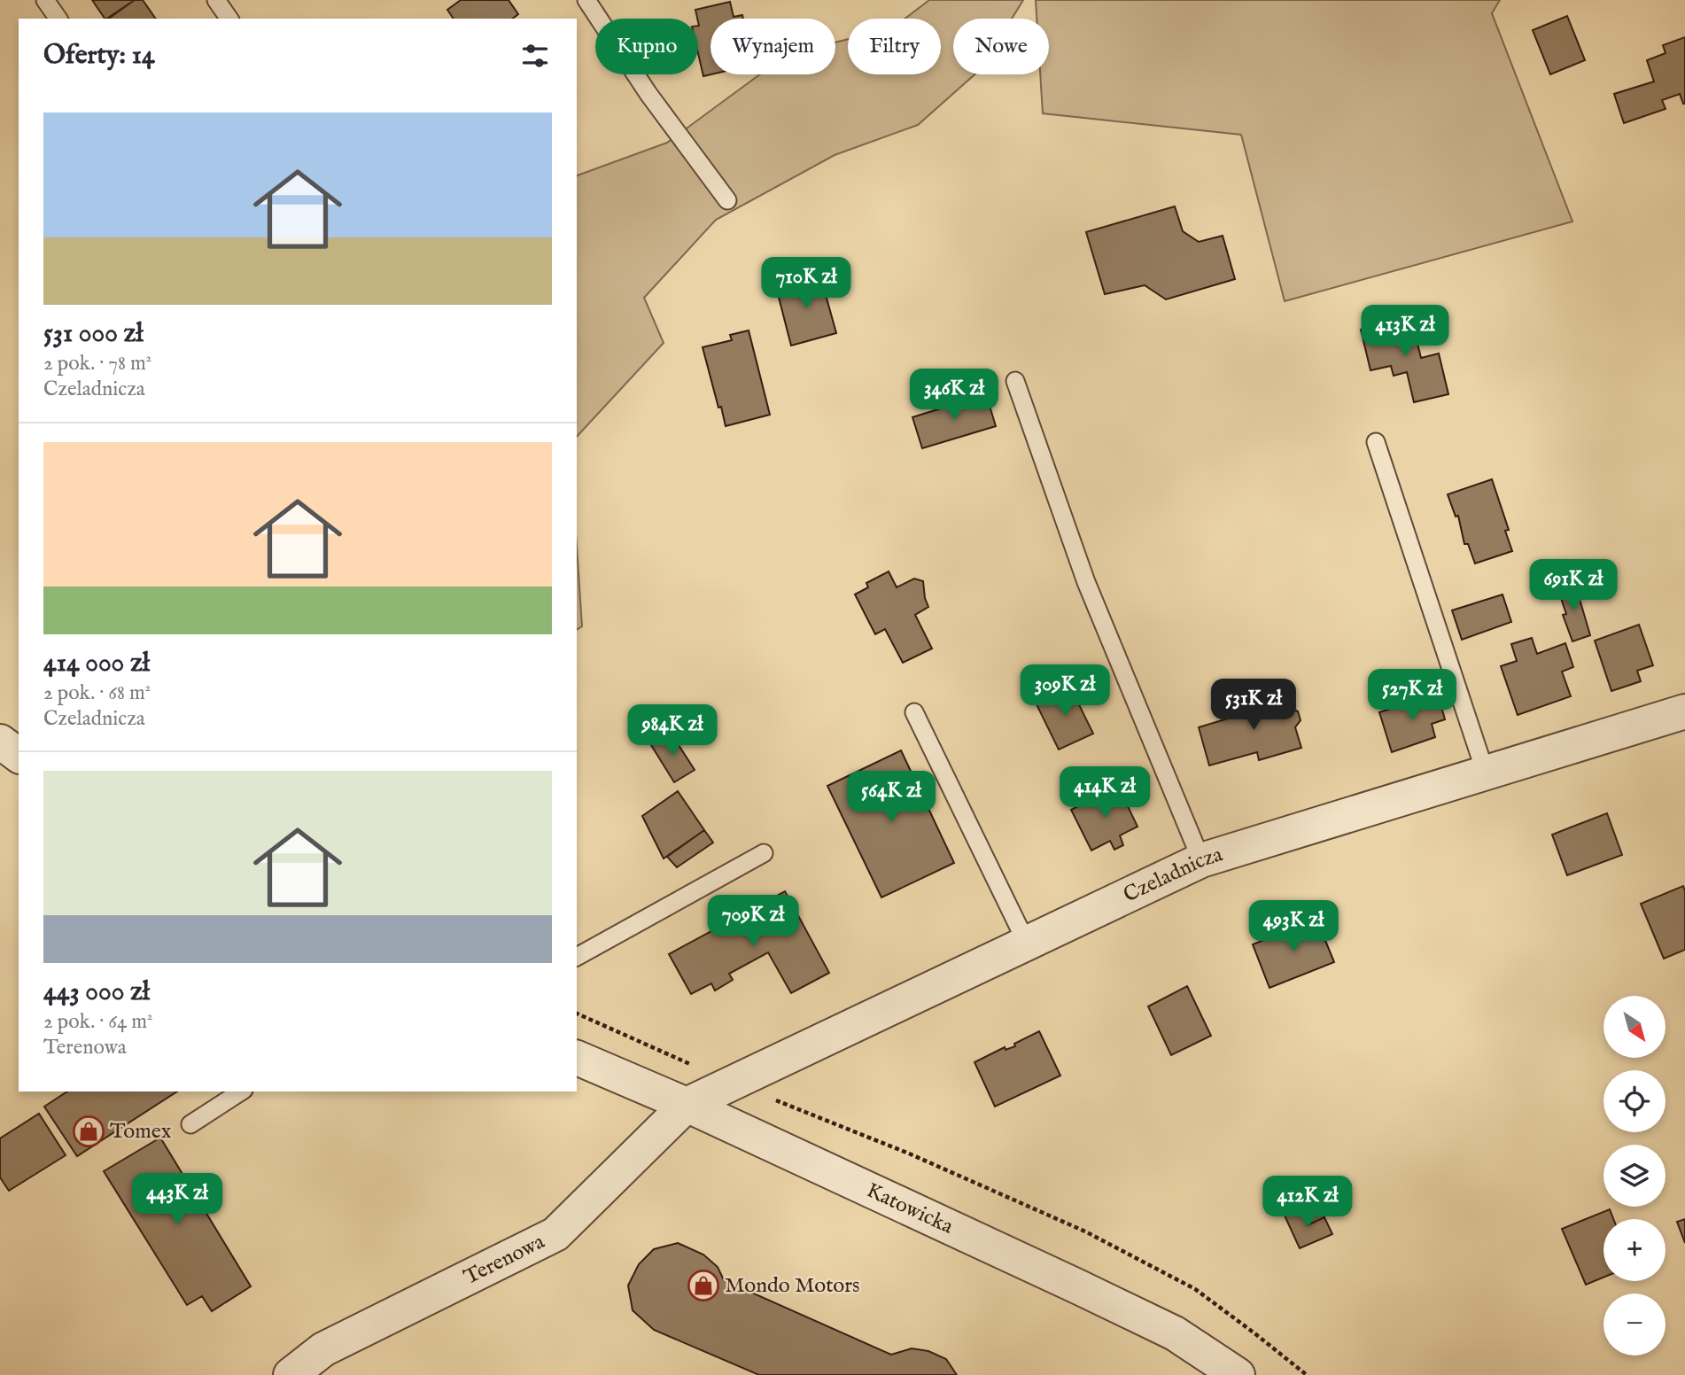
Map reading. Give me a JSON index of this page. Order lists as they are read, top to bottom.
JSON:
{
  "streets": {
    "street": ["Czeladnicza", "Katowicka", "Terenowa"]
  },
  "crossings": [
    ["Czeladnicza", "Katowicka"],
    ["Czeladnicza", "Terenowa"],
    ["Katowicka", "Terenowa"]
  ],
  "places": {
    "shop": ["Tomex", "Mondo Motors"]
  },
  "north": "bottom right",
  "page": {
    "chip": [
      "Kupno",
      "Wynajem",
      "Filtry",
      "Nowe"
    ],
    "heading": "Oferty: 14",
    "list": [
      {
        "name": "531 000 zł",
        "note": "2 pok. · 78 m² · Czeladnicza"
      },
      {
        "name": "414 000 zł",
        "note": "2 pok. · 68 m² · Czeladnicza"
      },
      {
        "name": "443 000 zł",
        "note": "2 pok. · 64 m² · Terenowa"
      }
    ],
    "price": [
      "710K zł",
      "413K zł",
      "346K zł",
      "691K zł",
      "309K zł",
      "527K zł",
      "531K zł",
      "984K zł",
      "414K zł",
      "564K zł",
      "709K zł",
      "493K zł",
      "443K zł",
      "412K zł"
    ],
    "map_buttons": ["+", "−"]
  }
}
